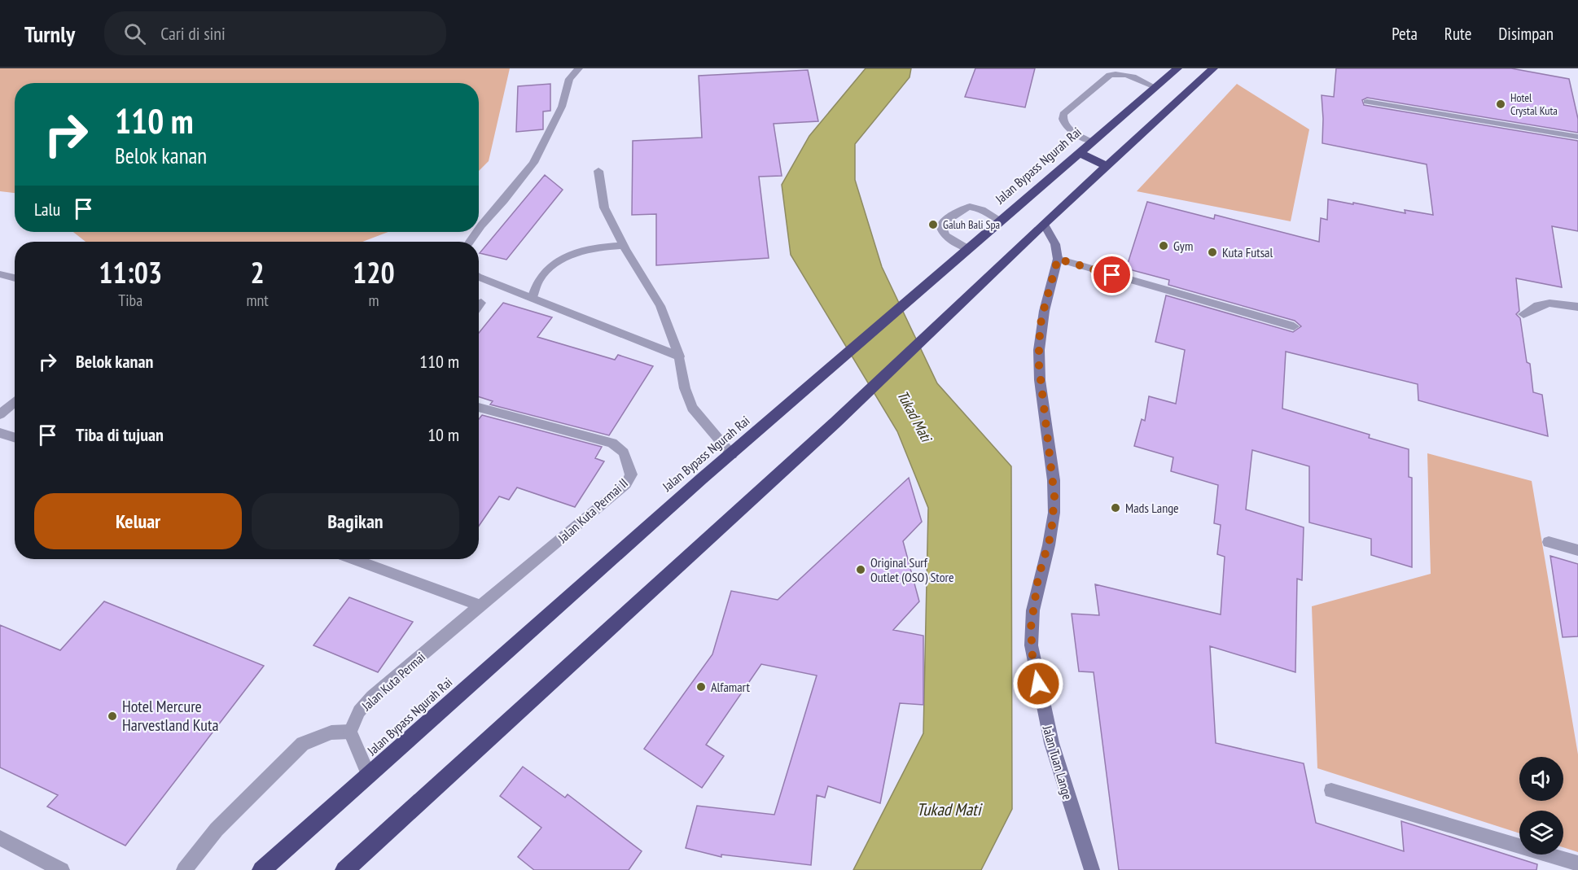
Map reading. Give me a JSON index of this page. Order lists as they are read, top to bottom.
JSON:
{
  "streets": {
    "highway": ["Jalan Bypass Ngurah Rai"],
    "street": ["Jalan Kuta Permai II", "Jalan Kuta Permai", "Jalan Tuan Lange"]
  },
  "crossings": [
    ["Jalan Kuta Permai II", "Jalan Kuta Permai"]
  ],
  "water": ["Tukad Mati"],
  "places": [
    "Hotel Crystal Kuta",
    "Galuh Bali Spa",
    "Gym",
    "Kuta Futsal",
    "Mads Lange",
    "Original Surf Outlet (OSO) Store",
    "Alfamart",
    "Hotel Mercure Harvestland Kuta"
  ],
  "page": {
    "header": "Turnly",
    "search": "Cari di sini",
    "nav": ["Peta", "Rute", "Disimpan"],
    "turn": ["110 m", "Belok kanan"],
    "then": "Lalu",
    "eta": [
      "11:03",
      "Tiba",
      "2",
      "mnt",
      "120",
      "m"
    ],
    "list": [
      {
        "name": "Belok kanan",
        "value": "110 m"
      },
      {
        "name": "Tiba di tujuan",
        "value": "10 m"
      }
    ],
    "buttons": ["Keluar", "Bagikan"]
  }
}
